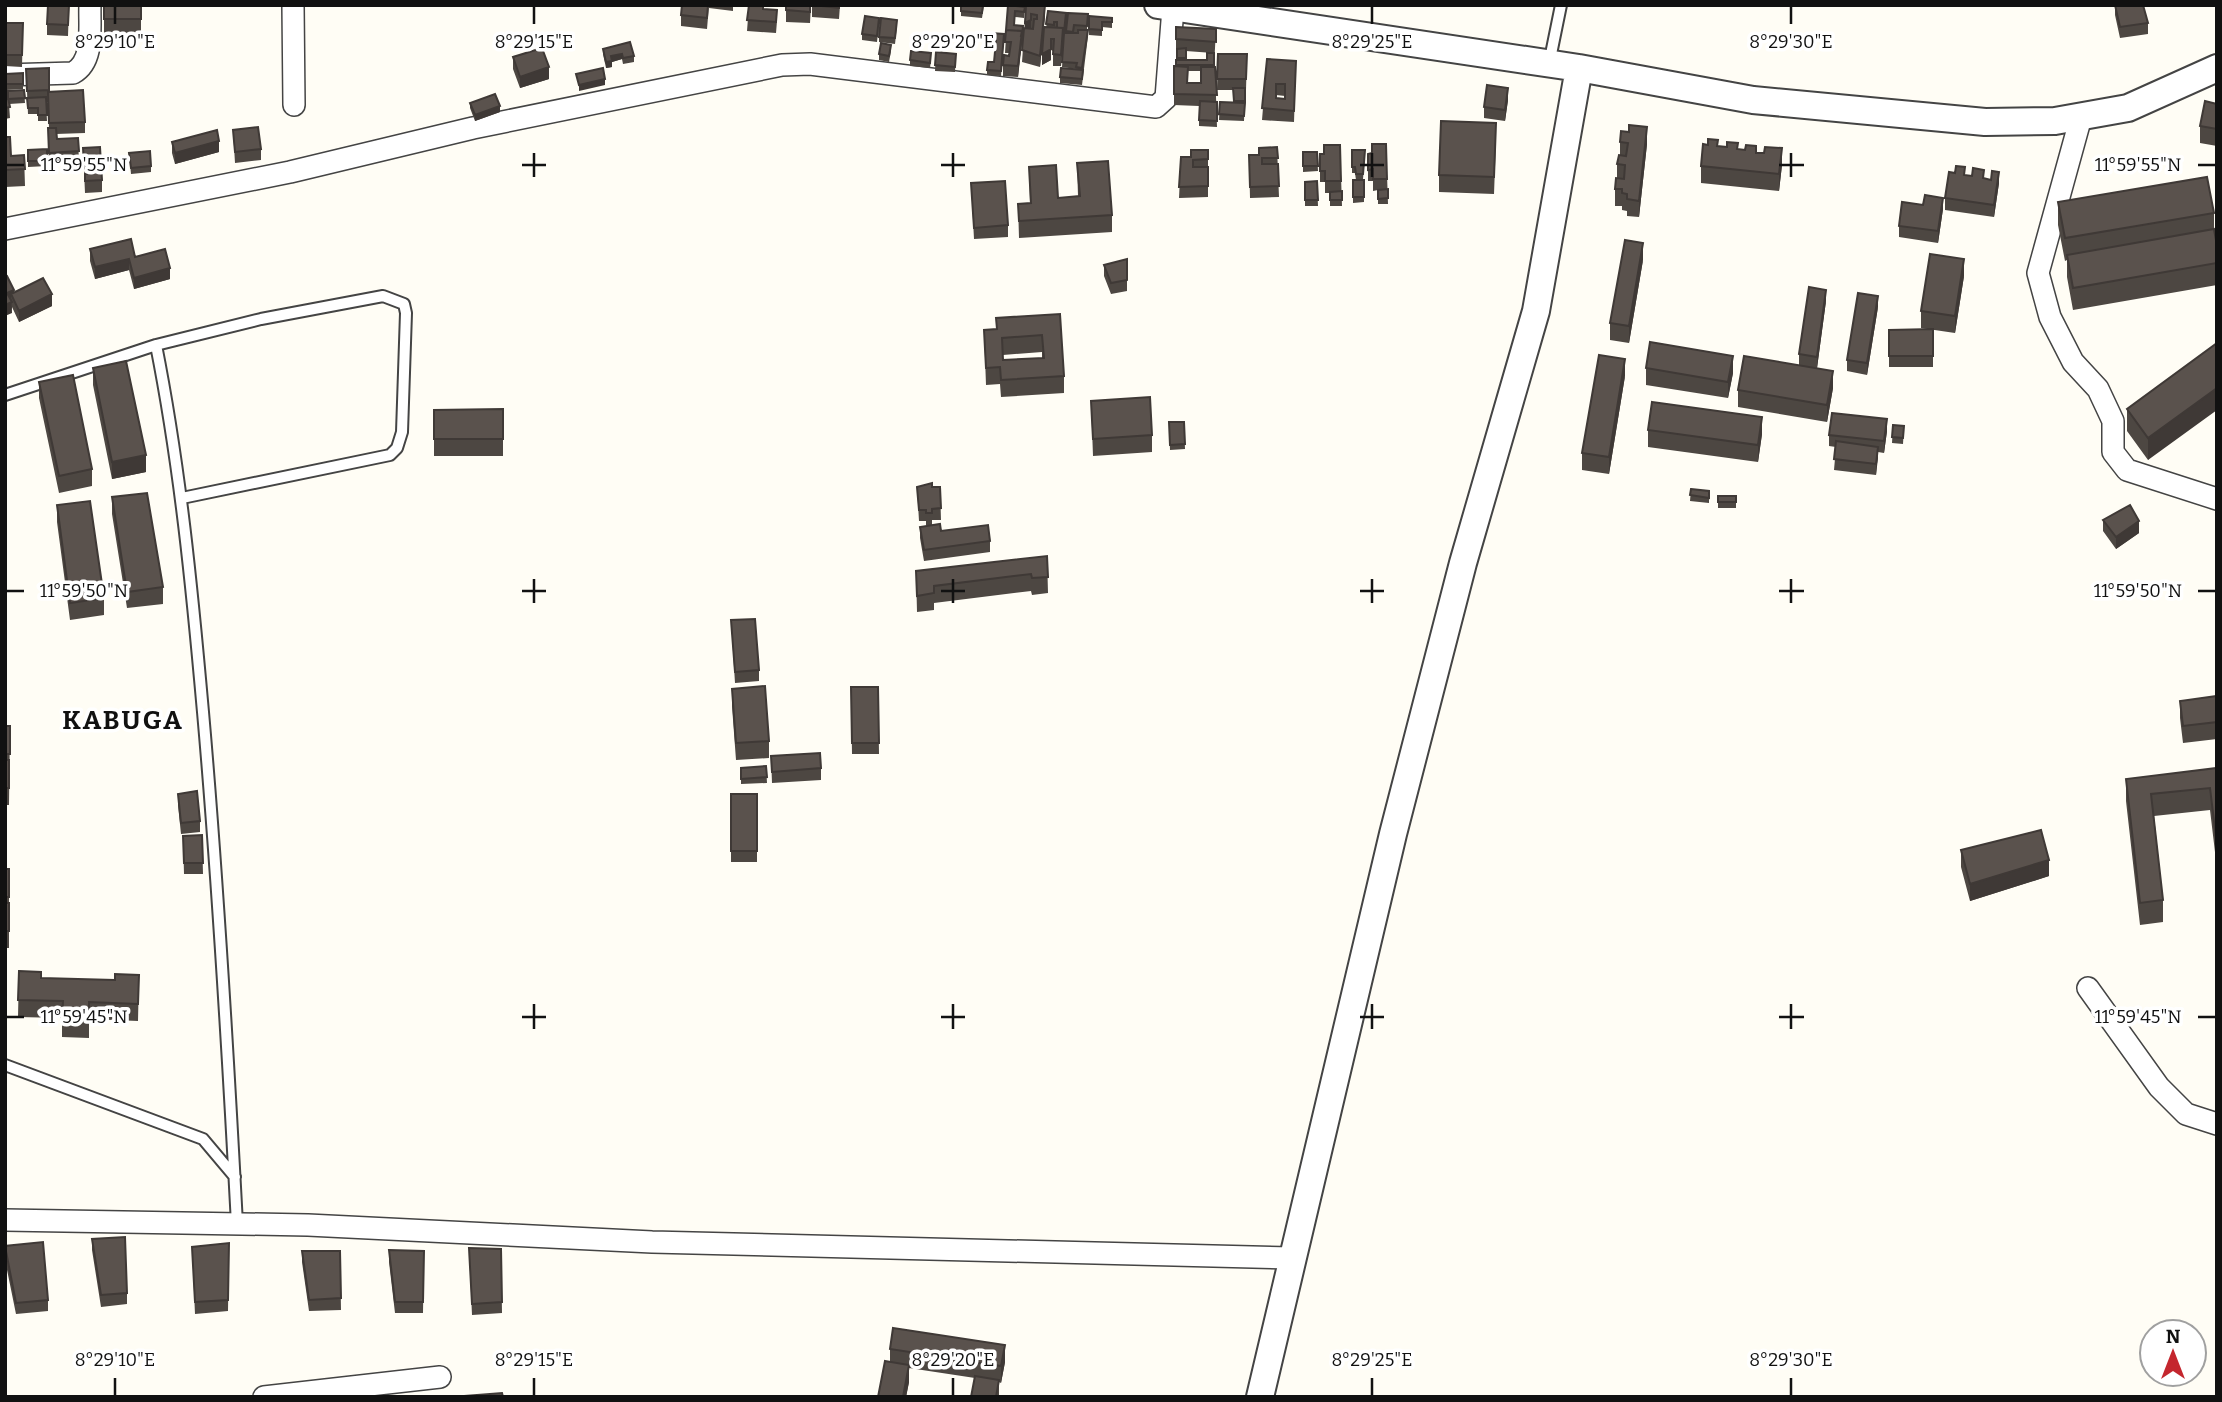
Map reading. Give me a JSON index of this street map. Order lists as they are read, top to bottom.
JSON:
{
  "districts": ["KABUGA"],
  "north": "top",
  "coordinates": [
    "8°29'10\"E",
    "8°29'15\"E",
    "8°29'20\"E",
    "8°29'25\"E",
    "8°29'30\"E",
    "11°59'55\"N",
    "11°59'50\"N",
    "11°59'45\"N"
  ]
}
